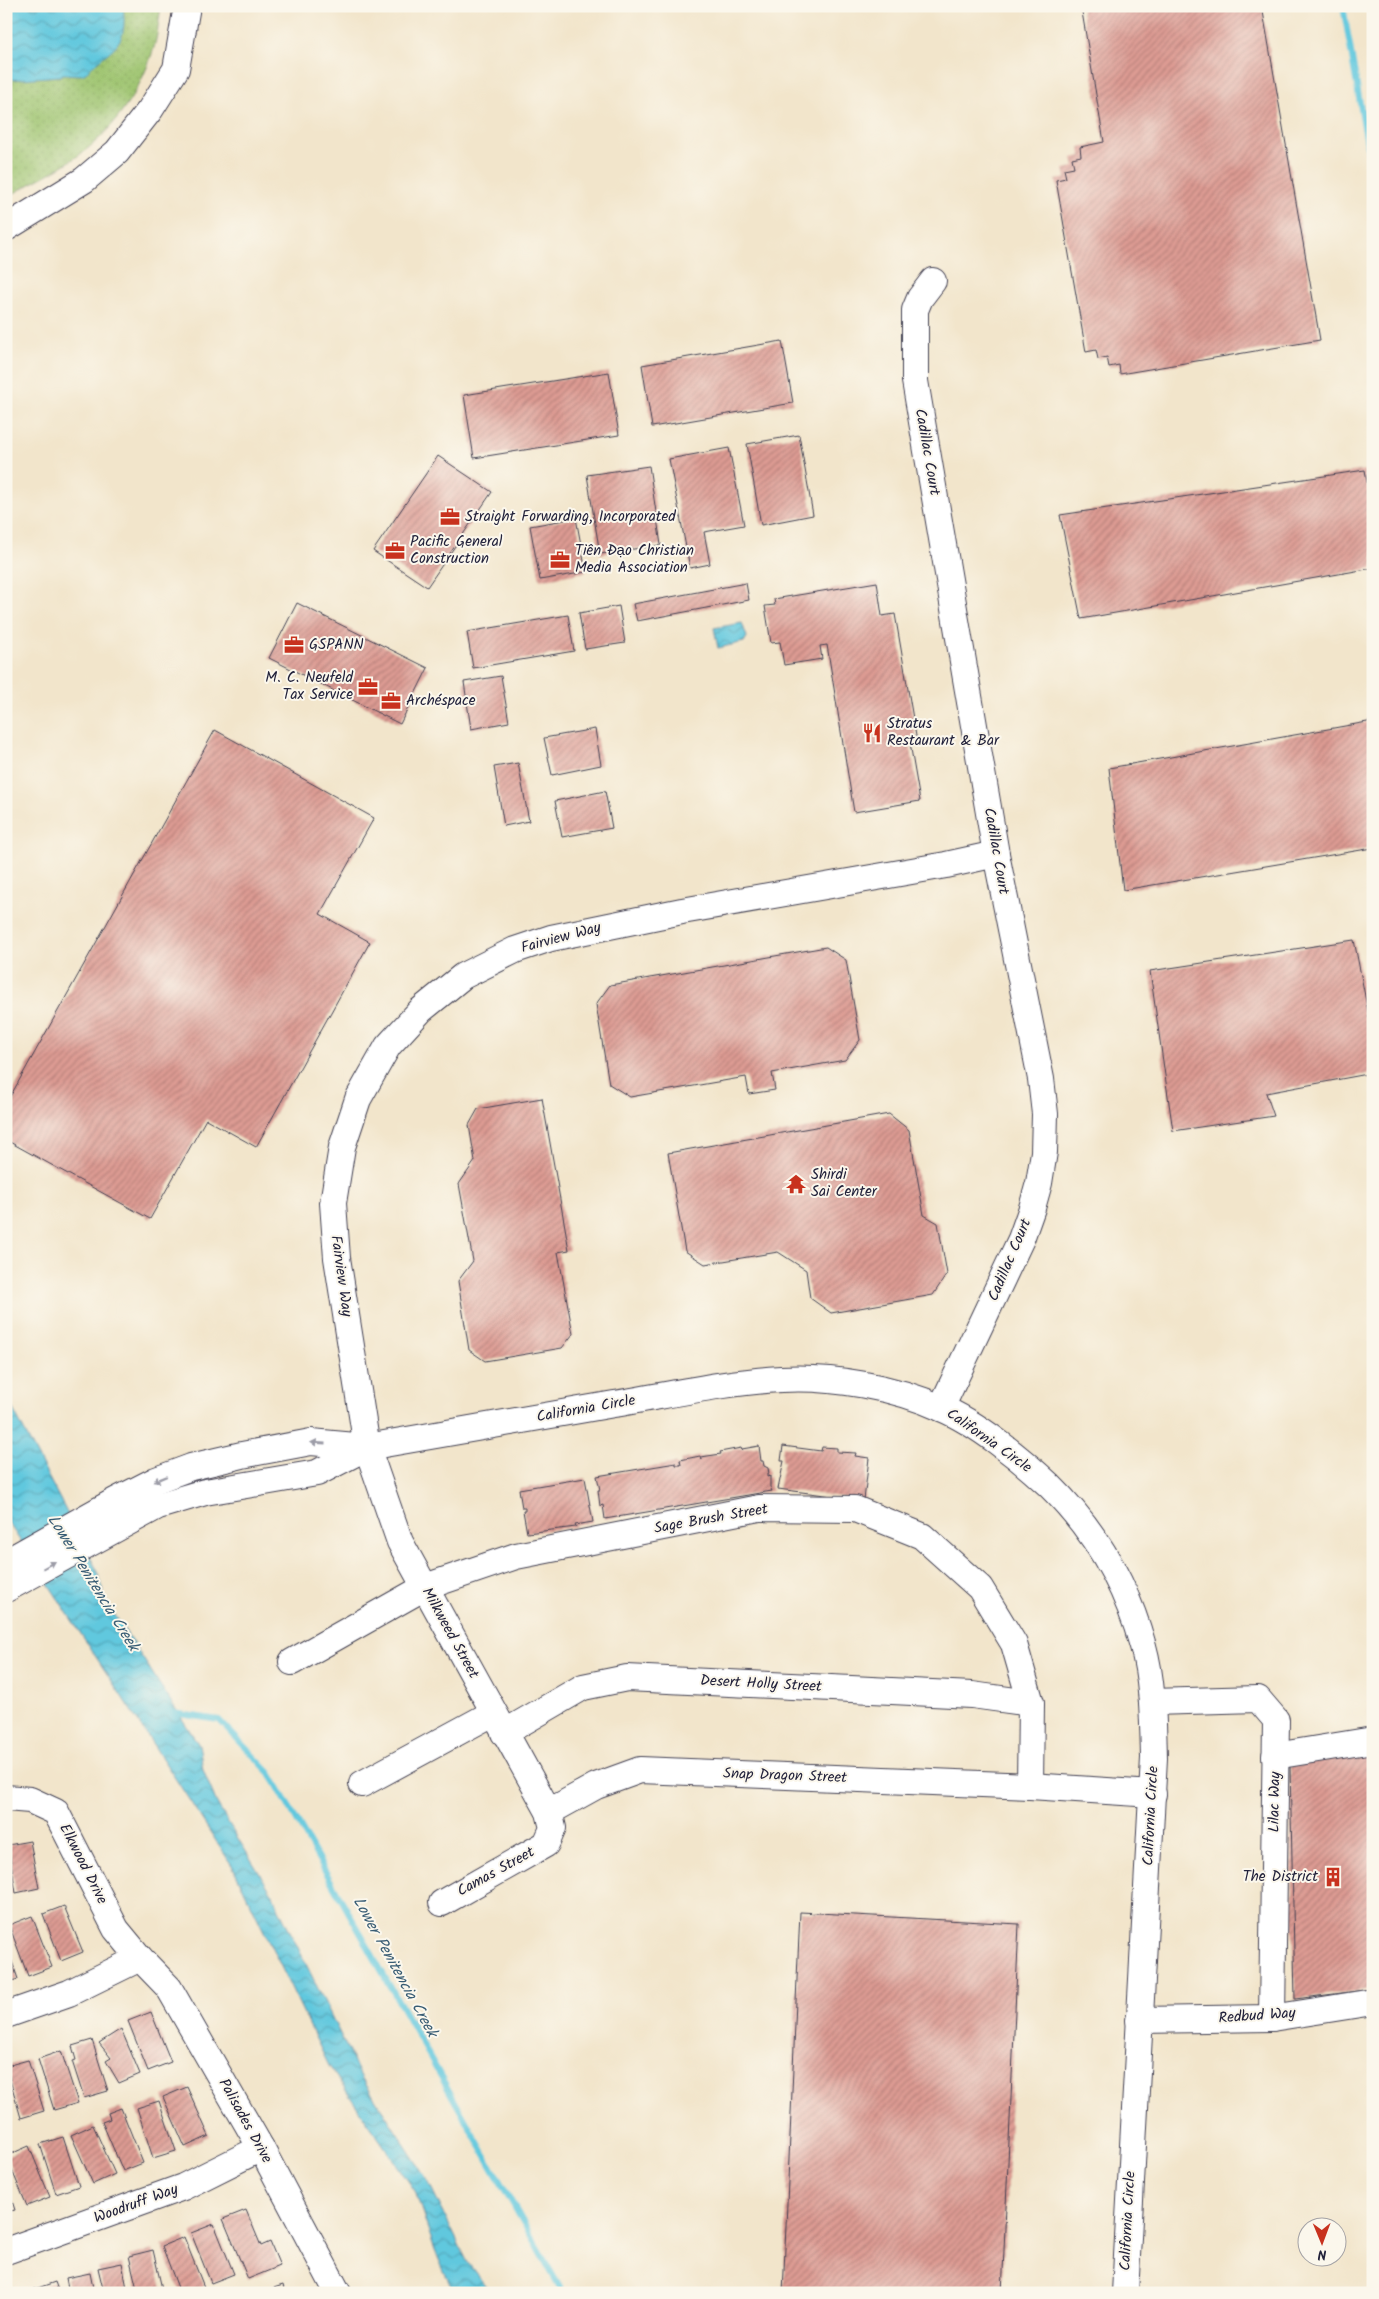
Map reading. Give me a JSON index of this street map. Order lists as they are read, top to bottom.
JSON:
{
  "streets": {
    "street": [
      "Cadillac Court",
      "Fairview Way",
      "California Circle",
      "Sage Brush Street",
      "Milkweed Street",
      "Desert Holly Street",
      "Snap Dragon Street",
      "Lilac Way",
      "Elkwood Drive",
      "Camas Street",
      "Redbud Way",
      "Palisades Drive",
      "Woodruff Way"
    ]
  },
  "crossings": [
    ["Cadillac Court", "Fairview Way"],
    ["Cadillac Court", "California Circle"],
    ["Fairview Way", "California Circle"],
    ["Fairview Way", "Milkweed Street"],
    ["California Circle", "Milkweed Street"],
    ["California Circle", "Snap Dragon Street"],
    ["California Circle", "Lilac Way"],
    ["California Circle", "Redbud Way"],
    ["Sage Brush Street", "Milkweed Street"],
    ["Sage Brush Street", "Desert Holly Street"],
    ["Sage Brush Street", "Snap Dragon Street"],
    ["Milkweed Street", "Desert Holly Street"],
    ["Milkweed Street", "Snap Dragon Street"],
    ["Milkweed Street", "Camas Street"],
    ["Snap Dragon Street", "Camas Street"],
    ["Lilac Way", "Redbud Way"],
    ["Elkwood Drive", "Palisades Drive"],
    ["Palisades Drive", "Woodruff Way"]
  ],
  "water": ["Lower Penitencia Creek"],
  "places": {
    "office": [
      "Straight Forwarding, Incorporated",
      "Pacific General Construction",
      "Tiên Đạo Christian Media Association",
      "GSPANN",
      "M. C. Neufeld Tax Service",
      "Archéspace"
    ],
    "restaurant": ["Stratus Restaurant & Bar"],
    "temple": ["Shirdi Sai Center"],
    "building": ["The District"]
  },
  "north": "bottom"
}
